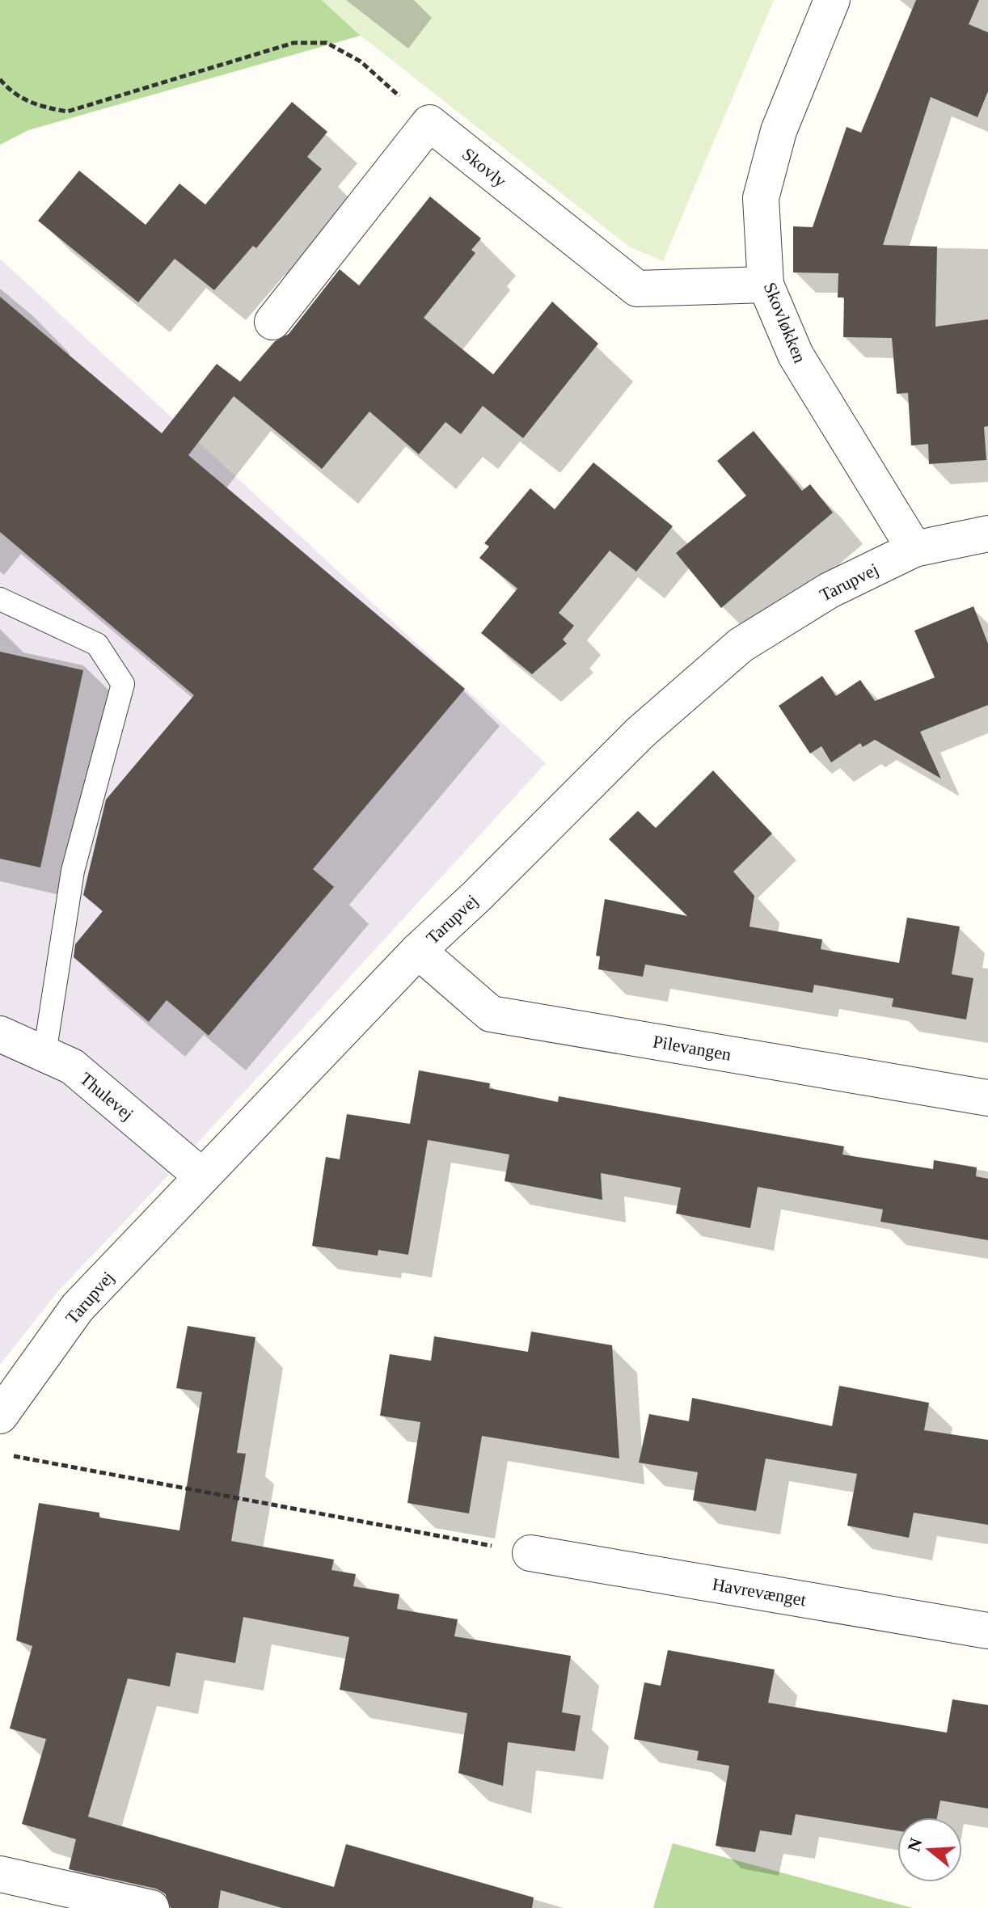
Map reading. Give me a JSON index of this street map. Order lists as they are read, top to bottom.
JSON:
{
  "streets": {
    "street": [
      "Skovly",
      "Skovløkken",
      "Tarupvej",
      "Pilevangen",
      "Thulevej",
      "Havrevænget"
    ]
  },
  "crossings": [
    ["Skovly", "Skovløkken"],
    ["Skovløkken", "Tarupvej"],
    ["Tarupvej", "Pilevangen"],
    ["Tarupvej", "Thulevej"]
  ],
  "north": "left"
}
